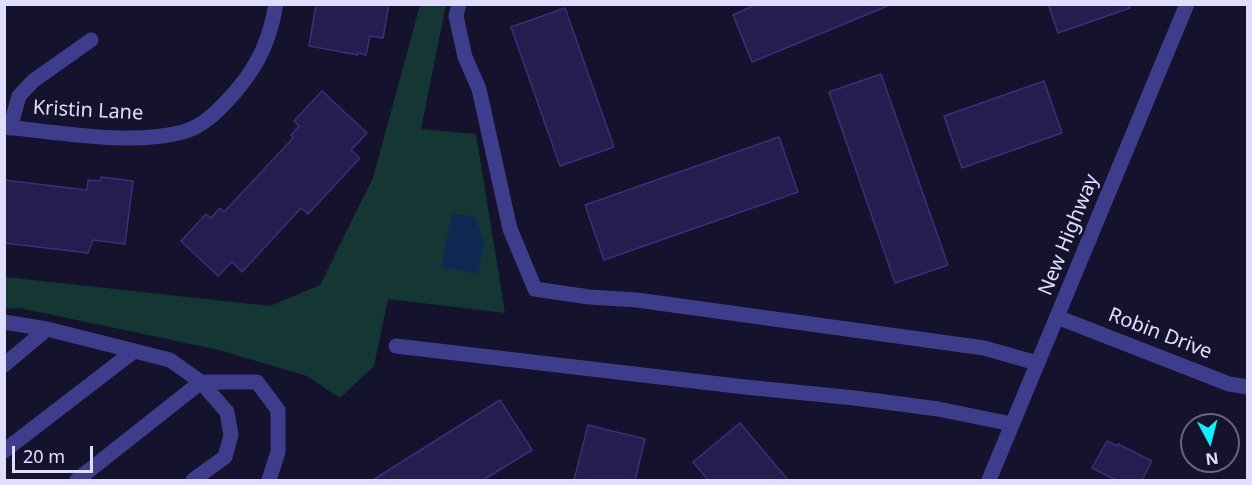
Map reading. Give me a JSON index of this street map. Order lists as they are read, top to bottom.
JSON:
{
  "streets": {
    "street": ["Kristin Lane", "New Highway", "Robin Drive"]
  },
  "crossings": [
    ["New Highway", "Robin Drive"]
  ],
  "scale_bar": "20 m",
  "north": "bottom"
}
